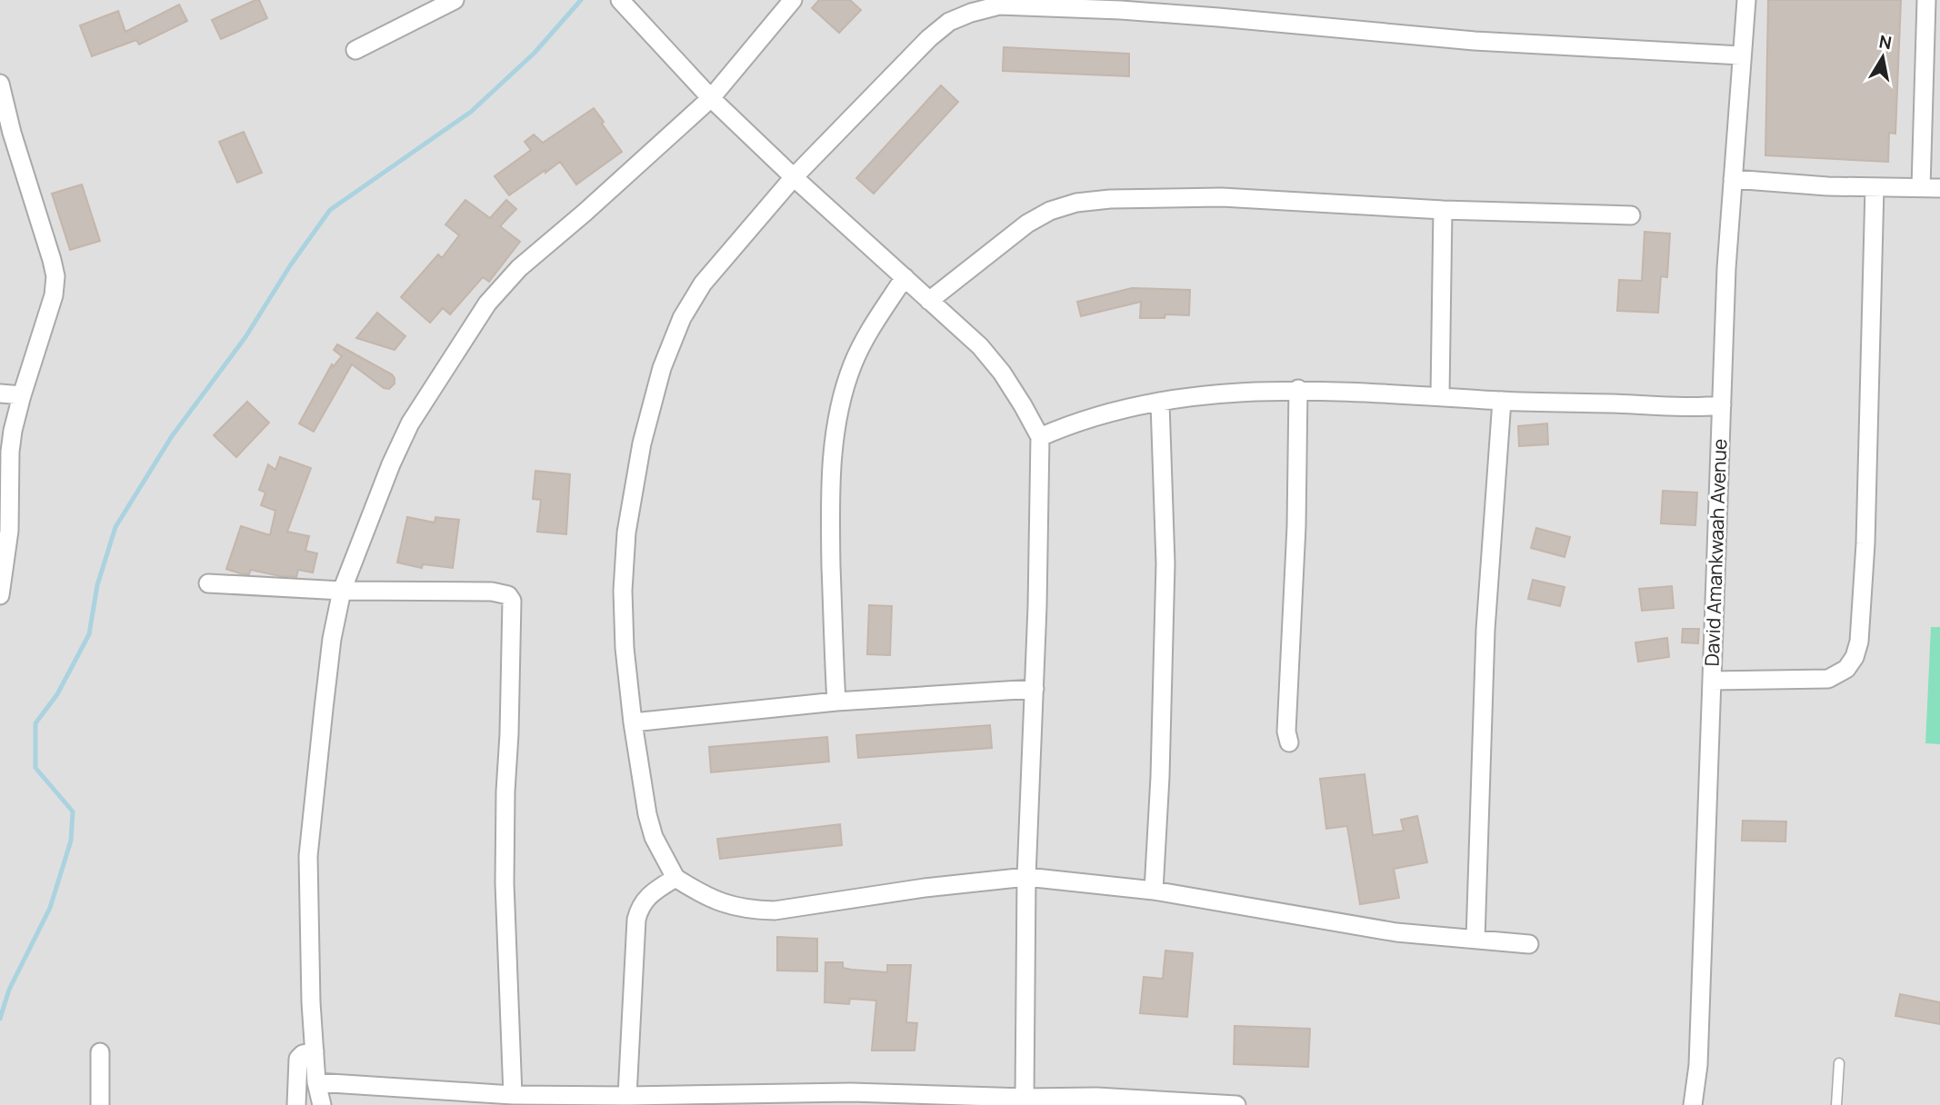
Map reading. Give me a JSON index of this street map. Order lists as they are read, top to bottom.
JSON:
{
  "streets": {
    "street": ["David Amankwaah Avenue"]
  },
  "north": "top"
}
